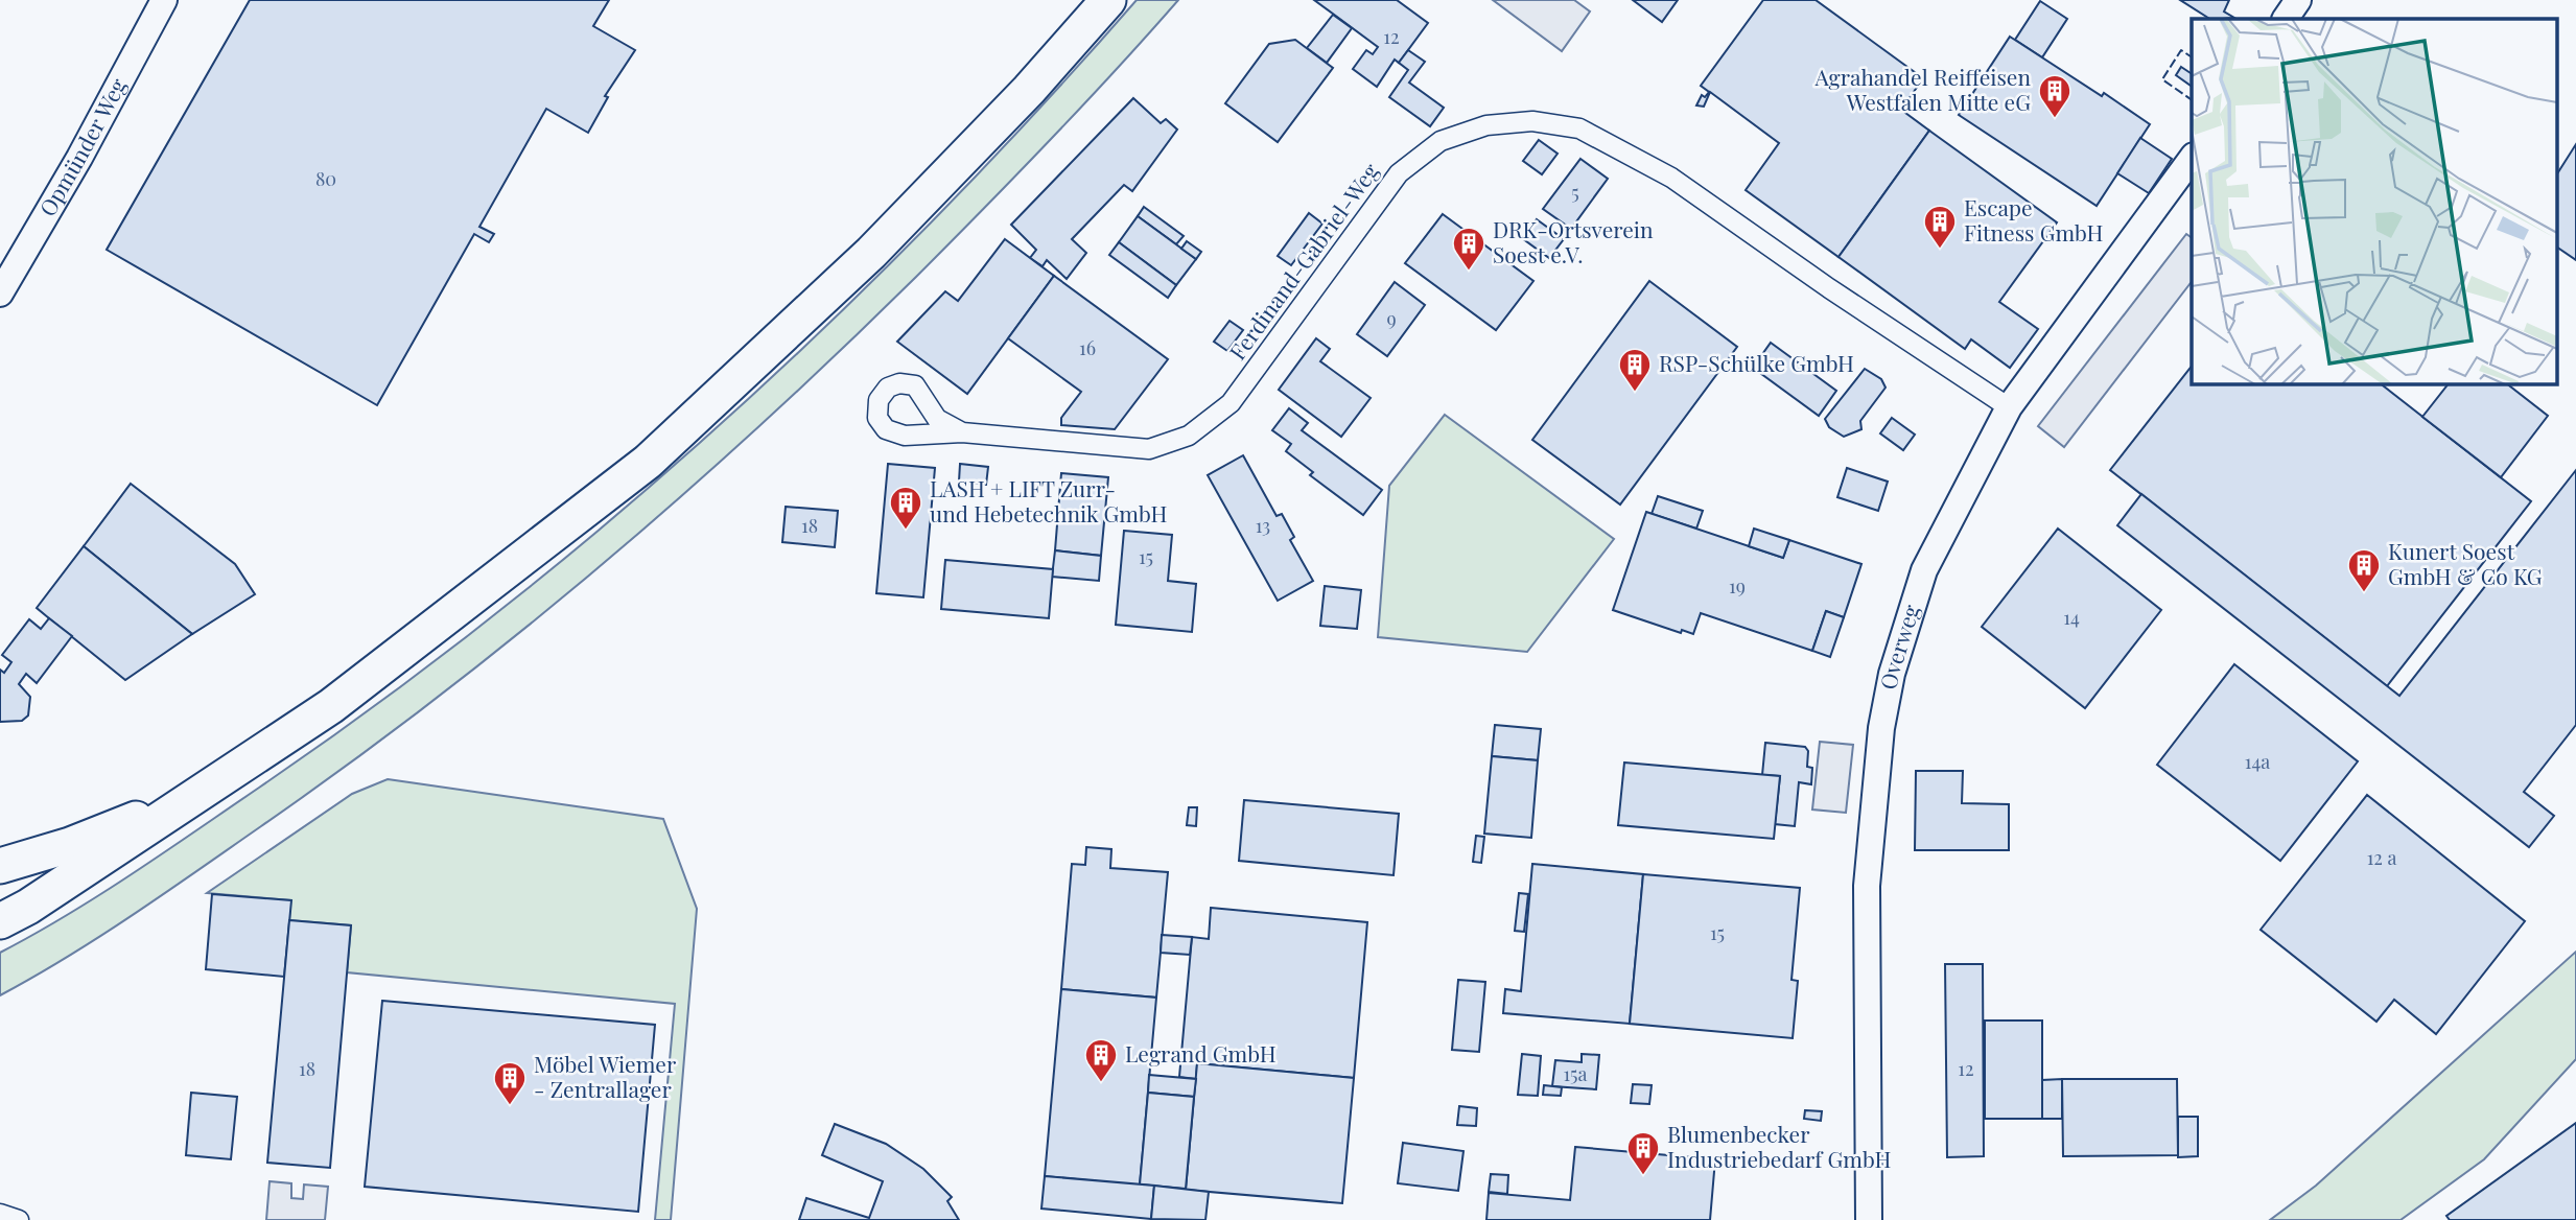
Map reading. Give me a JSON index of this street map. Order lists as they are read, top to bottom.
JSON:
{
  "streets": {
    "street": ["Opmünder Weg", "Ferdinand-Gabriel-Weg", "Overweg"]
  },
  "crossings": [
    ["Ferdinand-Gabriel-Weg", "Overweg"]
  ],
  "places": {
    "building": [
      "Agrahandel Reiffeisen Westfalen Mitte eG",
      "Escape Fitness GmbH",
      "DRK-Ortsverein Soest e.V.",
      "RSP-Schülke GmbH",
      "LASH + LIFT Zurr- und Hebetechnik GmbH",
      "Kunert Soest GmbH & Co KG",
      "Legrand GmbH",
      "Möbel Wiemer - Zentrallager",
      "Blumenbecker Industriebedarf GmbH"
    ]
  },
  "house_numbers": [
    "12",
    "80",
    "5",
    "9",
    "16",
    "18",
    "13",
    "15",
    "19",
    "14",
    "14a",
    "12 a",
    "15",
    "18",
    "12",
    "15a"
  ]
}
